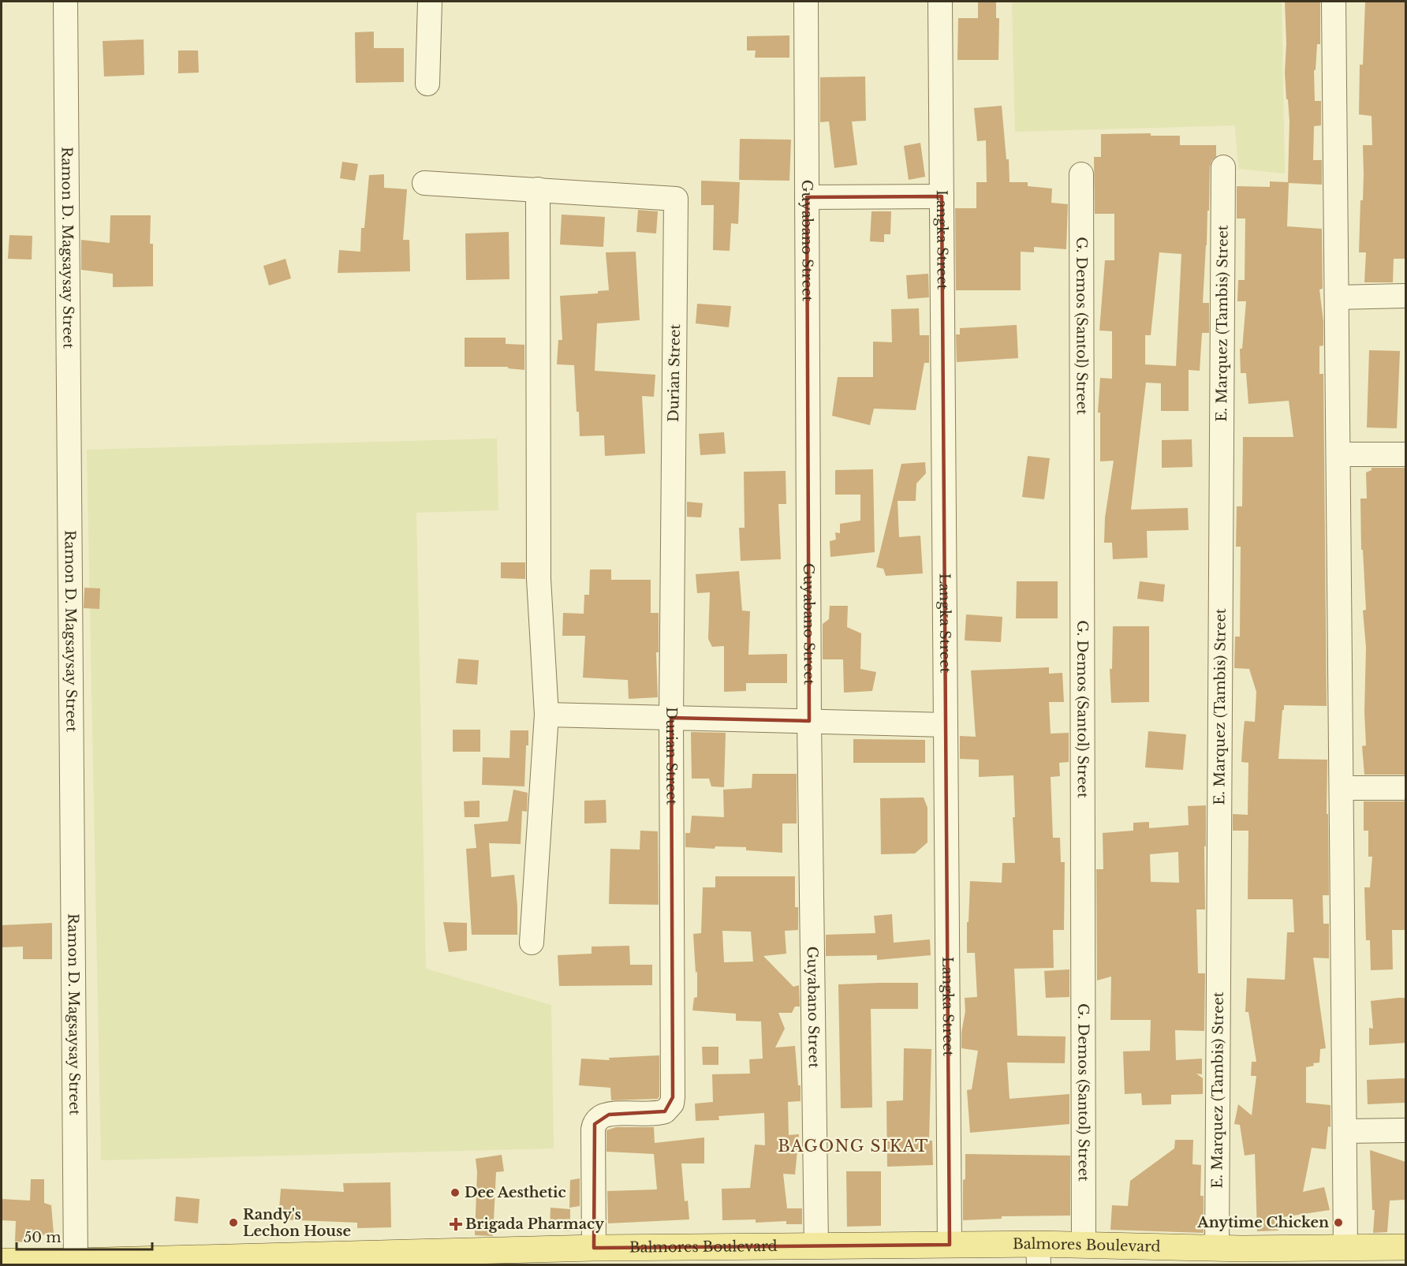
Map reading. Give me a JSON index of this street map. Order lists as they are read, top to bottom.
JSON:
{
  "streets": {
    "main road": ["Balmores Boulevard"],
    "street": [
      "Langka Street",
      "Guyabano Street",
      "Ramon D. Magsaysay Street",
      "E. Marquez (Tambis) Street",
      "G. Demos (Santol) Street",
      "Durian Street"
    ]
  },
  "crossings": [
    ["Langka Street", "Balmores Boulevard"],
    ["Guyabano Street", "Balmores Boulevard"],
    ["Ramon D. Magsaysay Street", "Balmores Boulevard"],
    ["E. Marquez (Tambis) Street", "Balmores Boulevard"],
    ["G. Demos (Santol) Street", "Balmores Boulevard"],
    ["Durian Street", "Balmores Boulevard"]
  ],
  "districts": ["BAGONG SIKAT"],
  "places": {
    "other": ["Dee Aesthetic", "Randy's Lechon House", "Anytime Chicken"],
    "health": ["Brigada Pharmacy"]
  },
  "scale_bar": "50 m"
}
